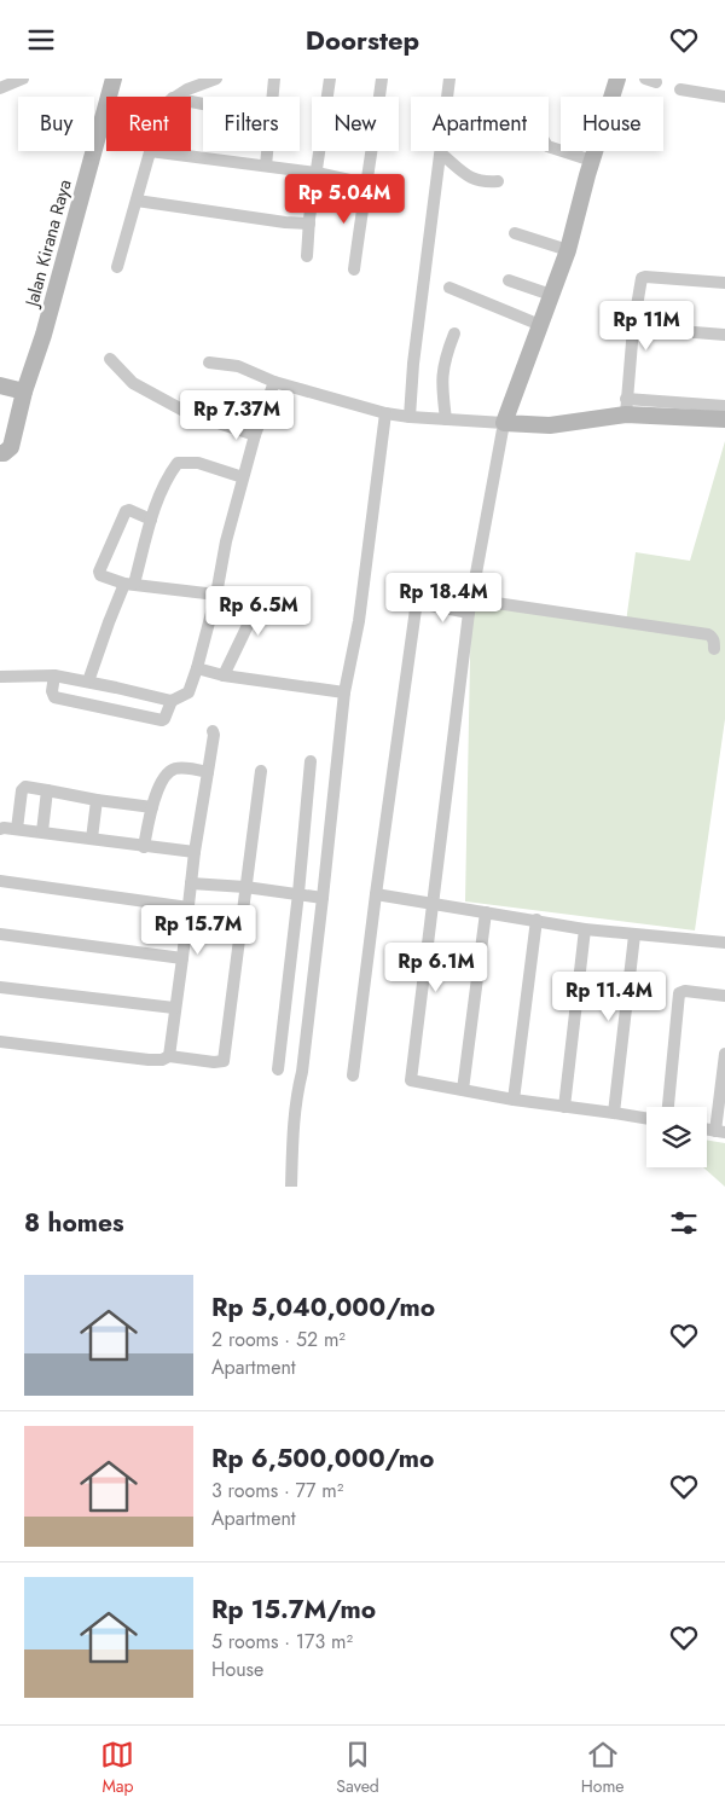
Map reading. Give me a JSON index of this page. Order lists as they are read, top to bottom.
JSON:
{
  "streets": {
    "street": ["Jalan Kirana Raya"]
  },
  "page": {
    "header": "Doorstep",
    "chip": [
      "Buy",
      "Rent",
      "Filters",
      "New",
      "Apartment",
      "House"
    ],
    "price": [
      "Rp 5.04M",
      "Rp 11M",
      "Rp 7.37M",
      "Rp 18.4M",
      "Rp 6.5M",
      "Rp 15.7M",
      "Rp 6.1M",
      "Rp 11.4M"
    ],
    "heading": "8 homes",
    "list": [
      {
        "name": "Rp 5,040,000/mo",
        "note": "2 rooms · 52 m² · Apartment"
      },
      {
        "name": "Rp 6,500,000/mo",
        "note": "3 rooms · 77 m² · Apartment"
      },
      {
        "name": "Rp 15.7M/mo",
        "note": "5 rooms · 173 m² · House"
      }
    ],
    "tabs": ["Map", "Saved", "Home"]
  }
}
